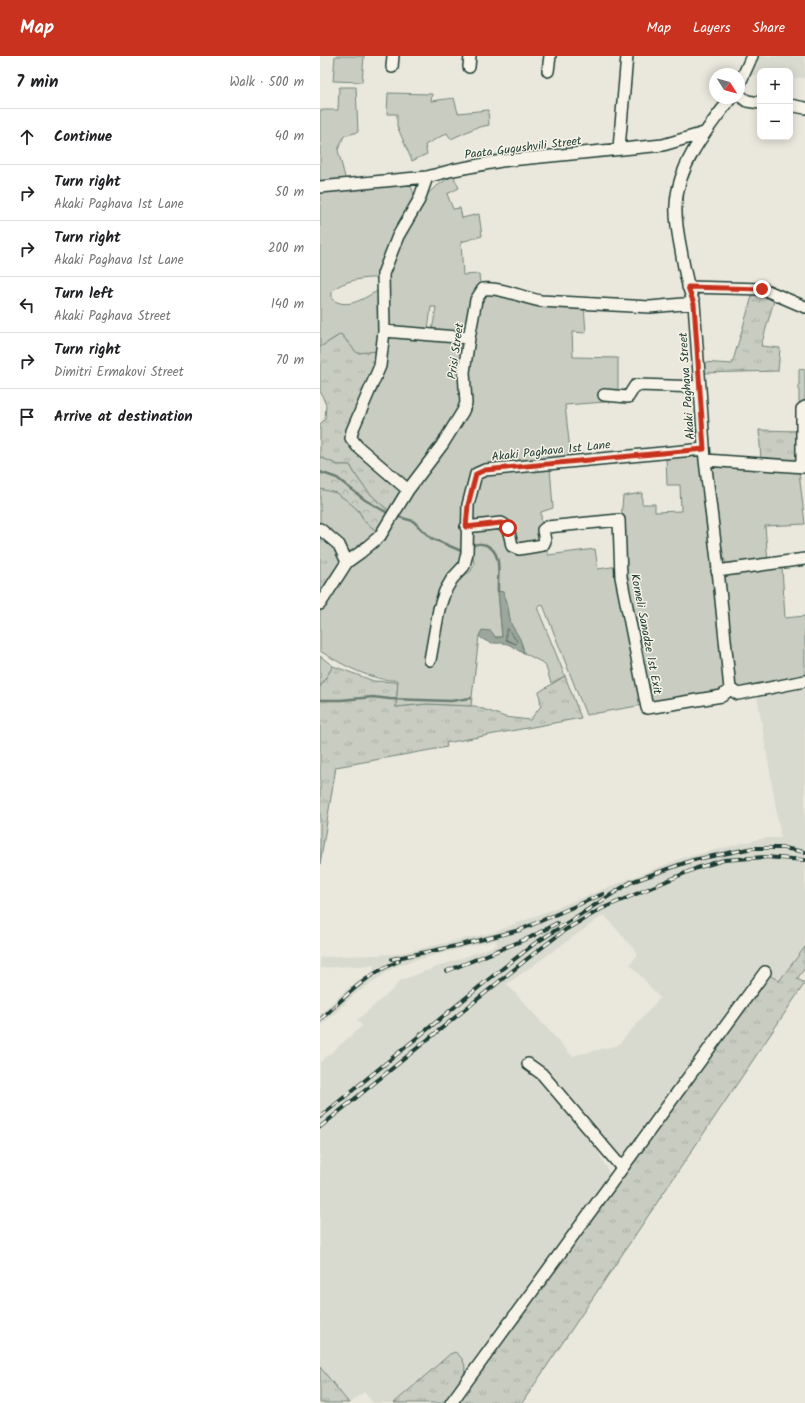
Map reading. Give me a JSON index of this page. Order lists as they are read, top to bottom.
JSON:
{
  "streets": {
    "street": [
      "Paata Gugushvili Street",
      "Prisi Street",
      "Akaki Paghava Street",
      "Akaki Paghava 1st Lane",
      "Korneli Sanadze 1st Exit"
    ]
  },
  "crossings": [
    ["Paata Gugushvili Street", "Akaki Paghava Street"],
    ["Prisi Street", "Akaki Paghava Street"],
    ["Akaki Paghava Street", "Akaki Paghava 1st Lane"],
    ["Akaki Paghava Street", "Korneli Sanadze 1st Exit"],
    ["Akaki Paghava 1st Lane", "Korneli Sanadze 1st Exit"]
  ],
  "north": "bottom right",
  "page": {
    "header": "Map",
    "nav": ["Map", "Layers", "Share"],
    "heading": ["7 min", "Walk · 500 m"],
    "map_buttons": ["+", "−"],
    "list": [
      ["Continue", "40 m"],
      ["Turn right", "Akaki Paghava 1st Lane", "50 m"],
      ["Turn right", "Akaki Paghava 1st Lane", "200 m"],
      ["Turn left", "Akaki Paghava Street", "140 m"],
      ["Turn right", "Dimitri Ermakovi Street", "70 m"],
      "Arrive at destination"
    ]
  }
}
